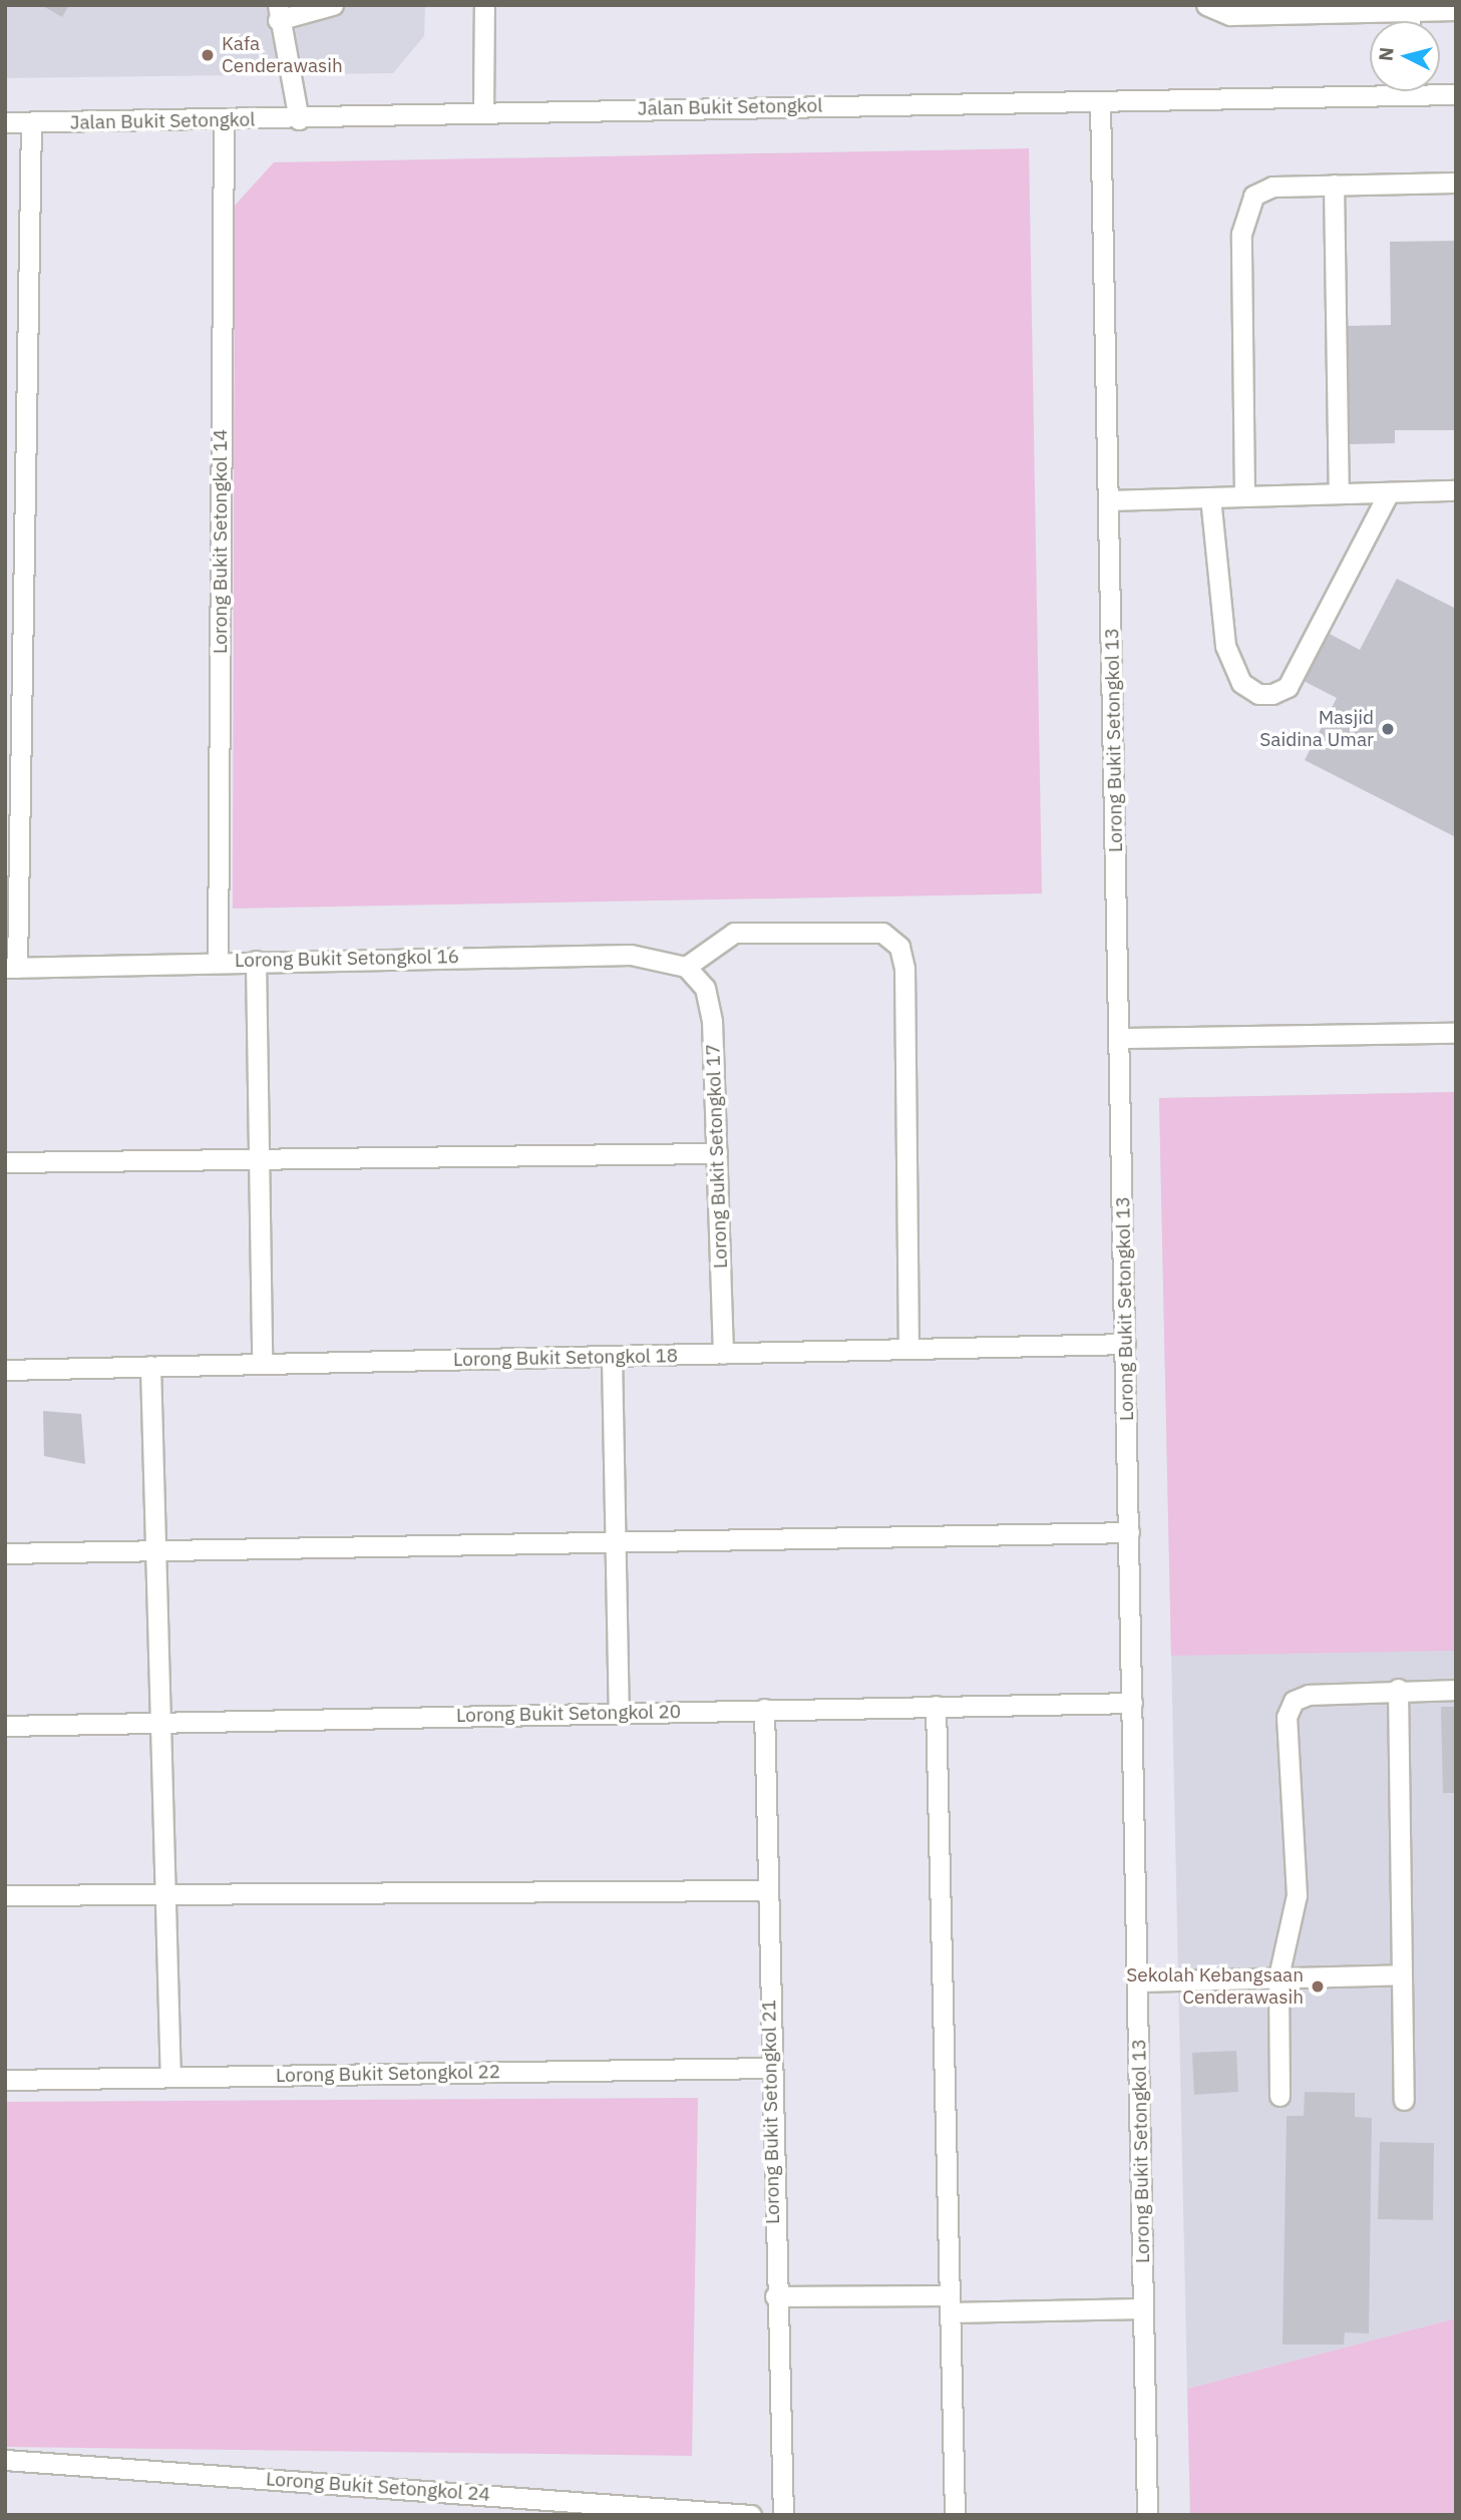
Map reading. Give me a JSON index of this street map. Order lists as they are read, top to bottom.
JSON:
{
  "streets": {
    "street": [
      "Jalan Bukit Setongkol",
      "Lorong Bukit Setongkol 14",
      "Lorong Bukit Setongkol 13",
      "Lorong Bukit Setongkol 16",
      "Lorong Bukit Setongkol 17",
      "Lorong Bukit Setongkol 18",
      "Lorong Bukit Setongkol 20",
      "Lorong Bukit Setongkol 22",
      "Lorong Bukit Setongkol 21",
      "Lorong Bukit Setongkol 24"
    ]
  },
  "crossings": [
    ["Jalan Bukit Setongkol", "Lorong Bukit Setongkol 14"],
    ["Jalan Bukit Setongkol", "Lorong Bukit Setongkol 13"],
    ["Lorong Bukit Setongkol 14", "Lorong Bukit Setongkol 16"],
    ["Lorong Bukit Setongkol 13", "Lorong Bukit Setongkol 18"],
    ["Lorong Bukit Setongkol 13", "Lorong Bukit Setongkol 20"],
    ["Lorong Bukit Setongkol 16", "Lorong Bukit Setongkol 17"],
    ["Lorong Bukit Setongkol 17", "Lorong Bukit Setongkol 18"],
    ["Lorong Bukit Setongkol 20", "Lorong Bukit Setongkol 21"],
    ["Lorong Bukit Setongkol 22", "Lorong Bukit Setongkol 21"]
  ],
  "places": ["Kafa Cenderawasih", "Masjid Saidina Umar", "Sekolah Kebangsaan Cenderawasih"],
  "north": "left"
}
